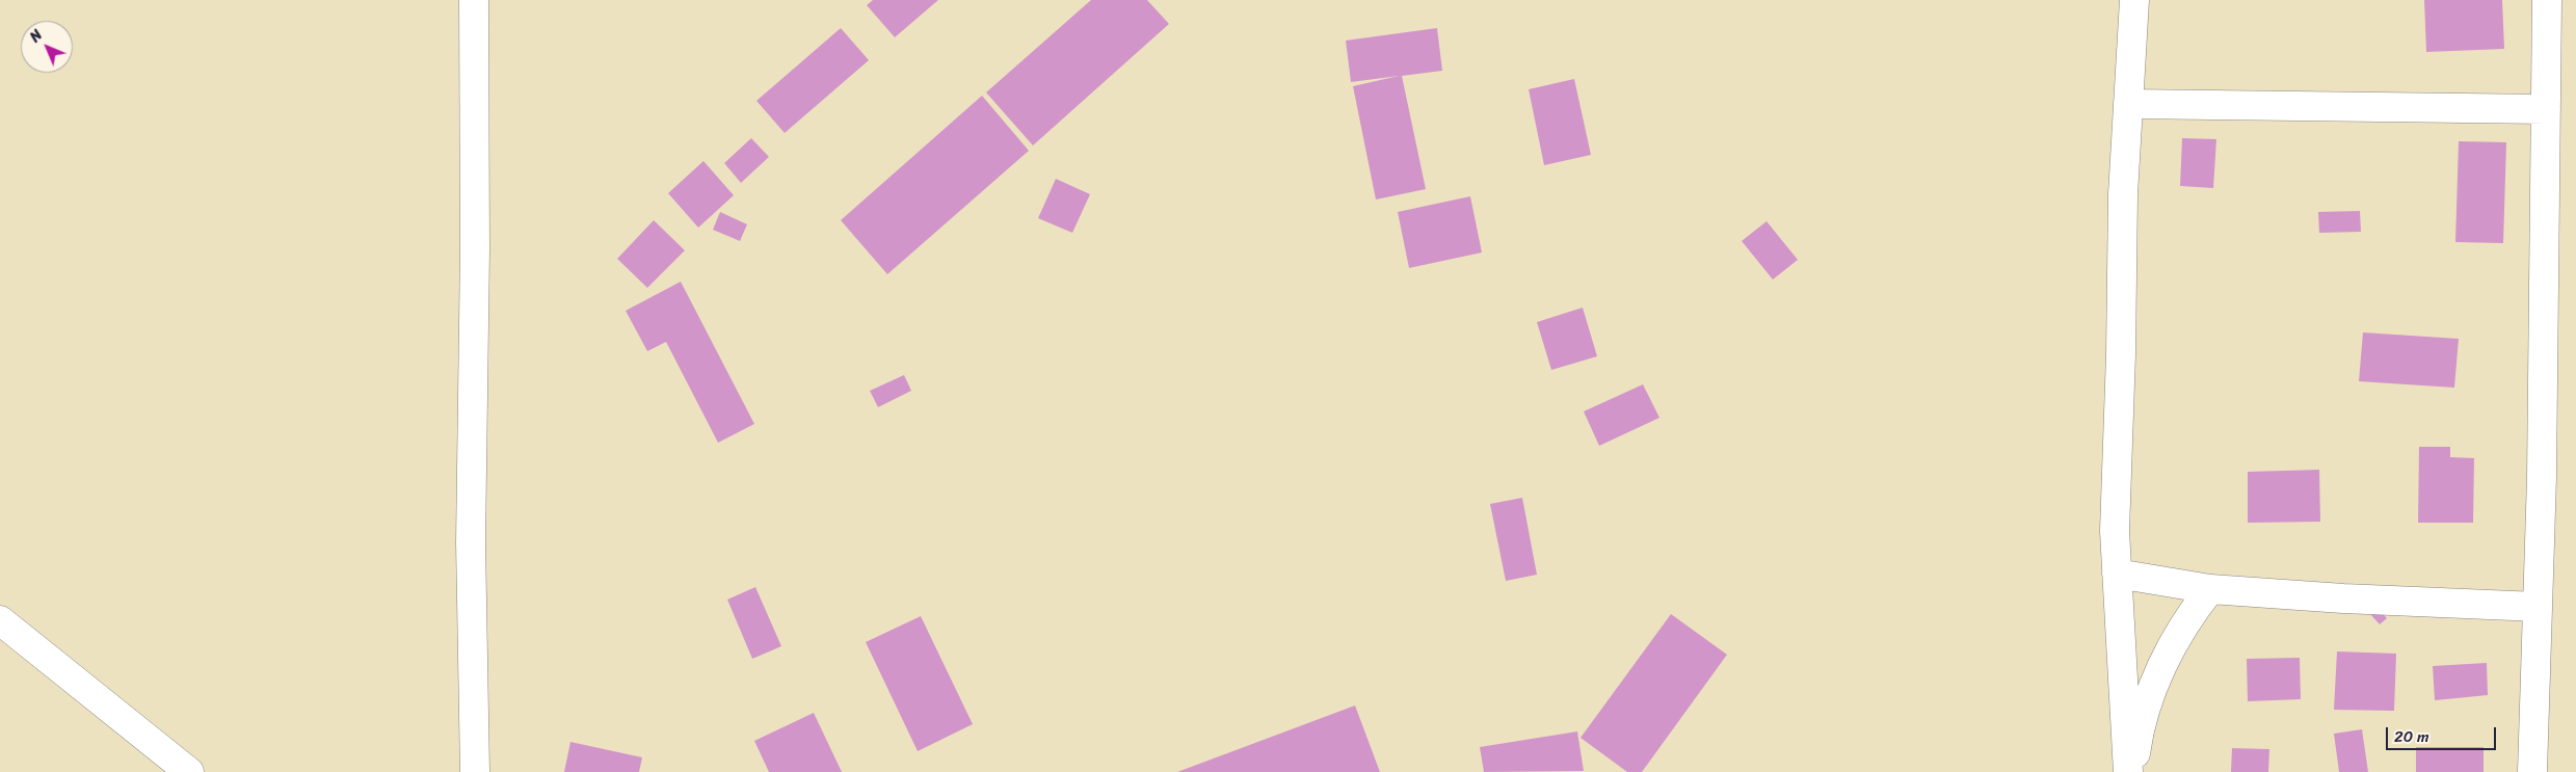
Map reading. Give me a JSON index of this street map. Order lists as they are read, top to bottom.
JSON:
{
  "scale_bar": "20 m",
  "north": "top left"
}
